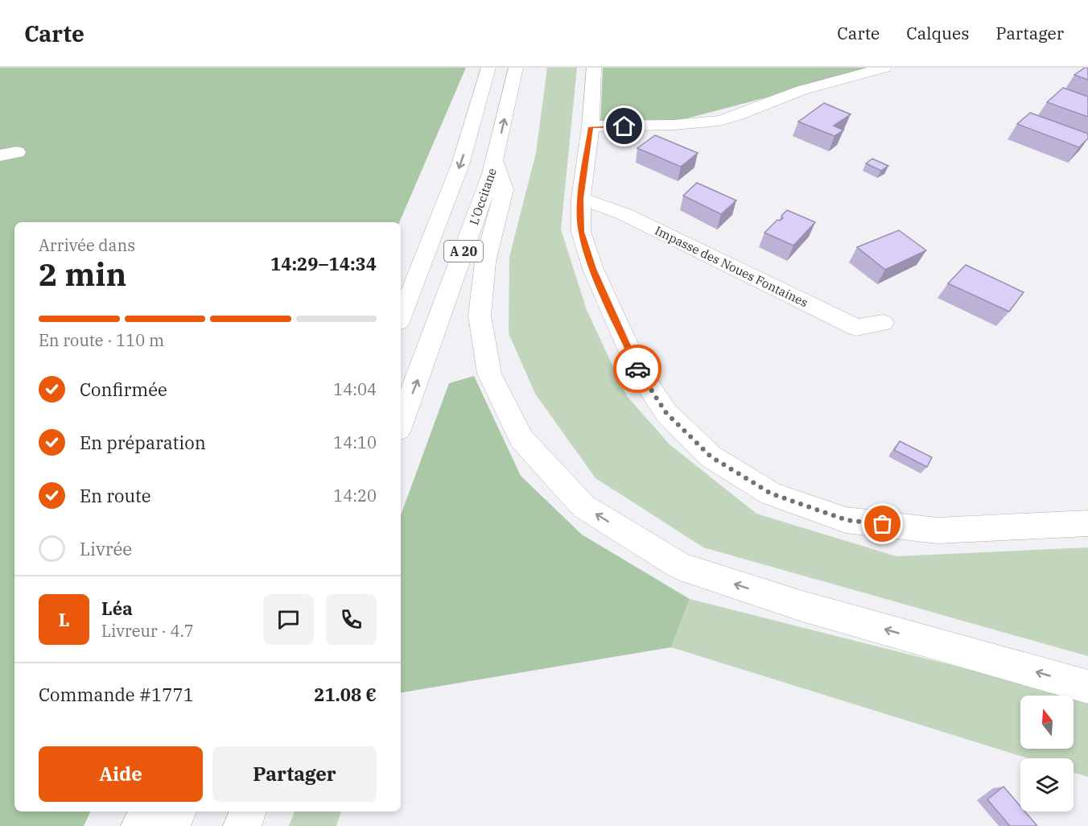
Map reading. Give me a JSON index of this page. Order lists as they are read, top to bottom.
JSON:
{
  "streets": {
    "main road": ["L'Occitane", "A 20", "Impasse des Noues Fontaines"]
  },
  "north": "top",
  "page": {
    "header": "Carte",
    "nav": ["Carte", "Calques", "Partager"],
    "heading": ["2 min", "Arrivée dans", "14:29–14:34"],
    "panel": [
      "Léa",
      "Livreur · 4.7",
      "Commande #1771",
      "21.08 €"
    ],
    "bar": "En route · 110 m",
    "list": [
      ["Confirmée", "14:04"],
      ["En préparation", "14:10"],
      ["En route", "14:20"],
      "Livrée"
    ],
    "round": "L",
    "buttons": ["Aide", "Partager"]
  }
}
